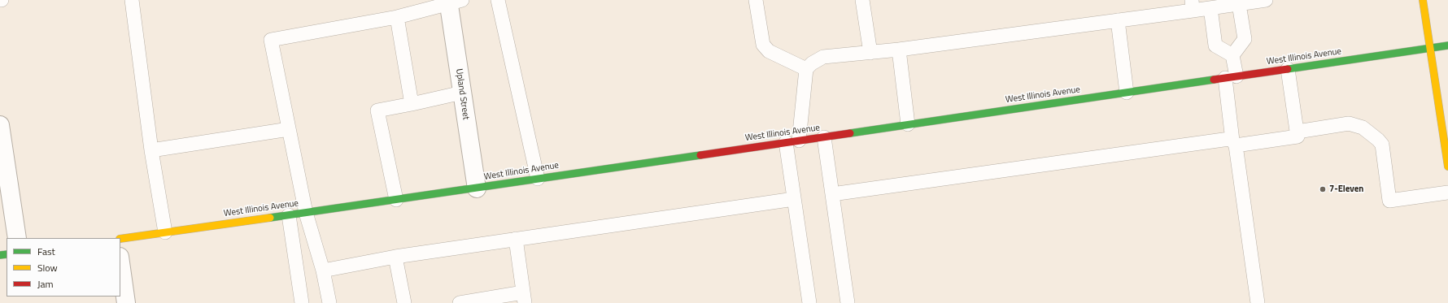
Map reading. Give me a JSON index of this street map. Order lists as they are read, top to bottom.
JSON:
{
  "streets": {
    "main road": ["West Illinois Avenue"],
    "street": ["Upland Street"]
  },
  "crossings": [
    ["West Illinois Avenue", "Upland Street"]
  ],
  "places": ["7-Eleven"],
  "legend": ["Fast", "Slow", "Jam"]
}
